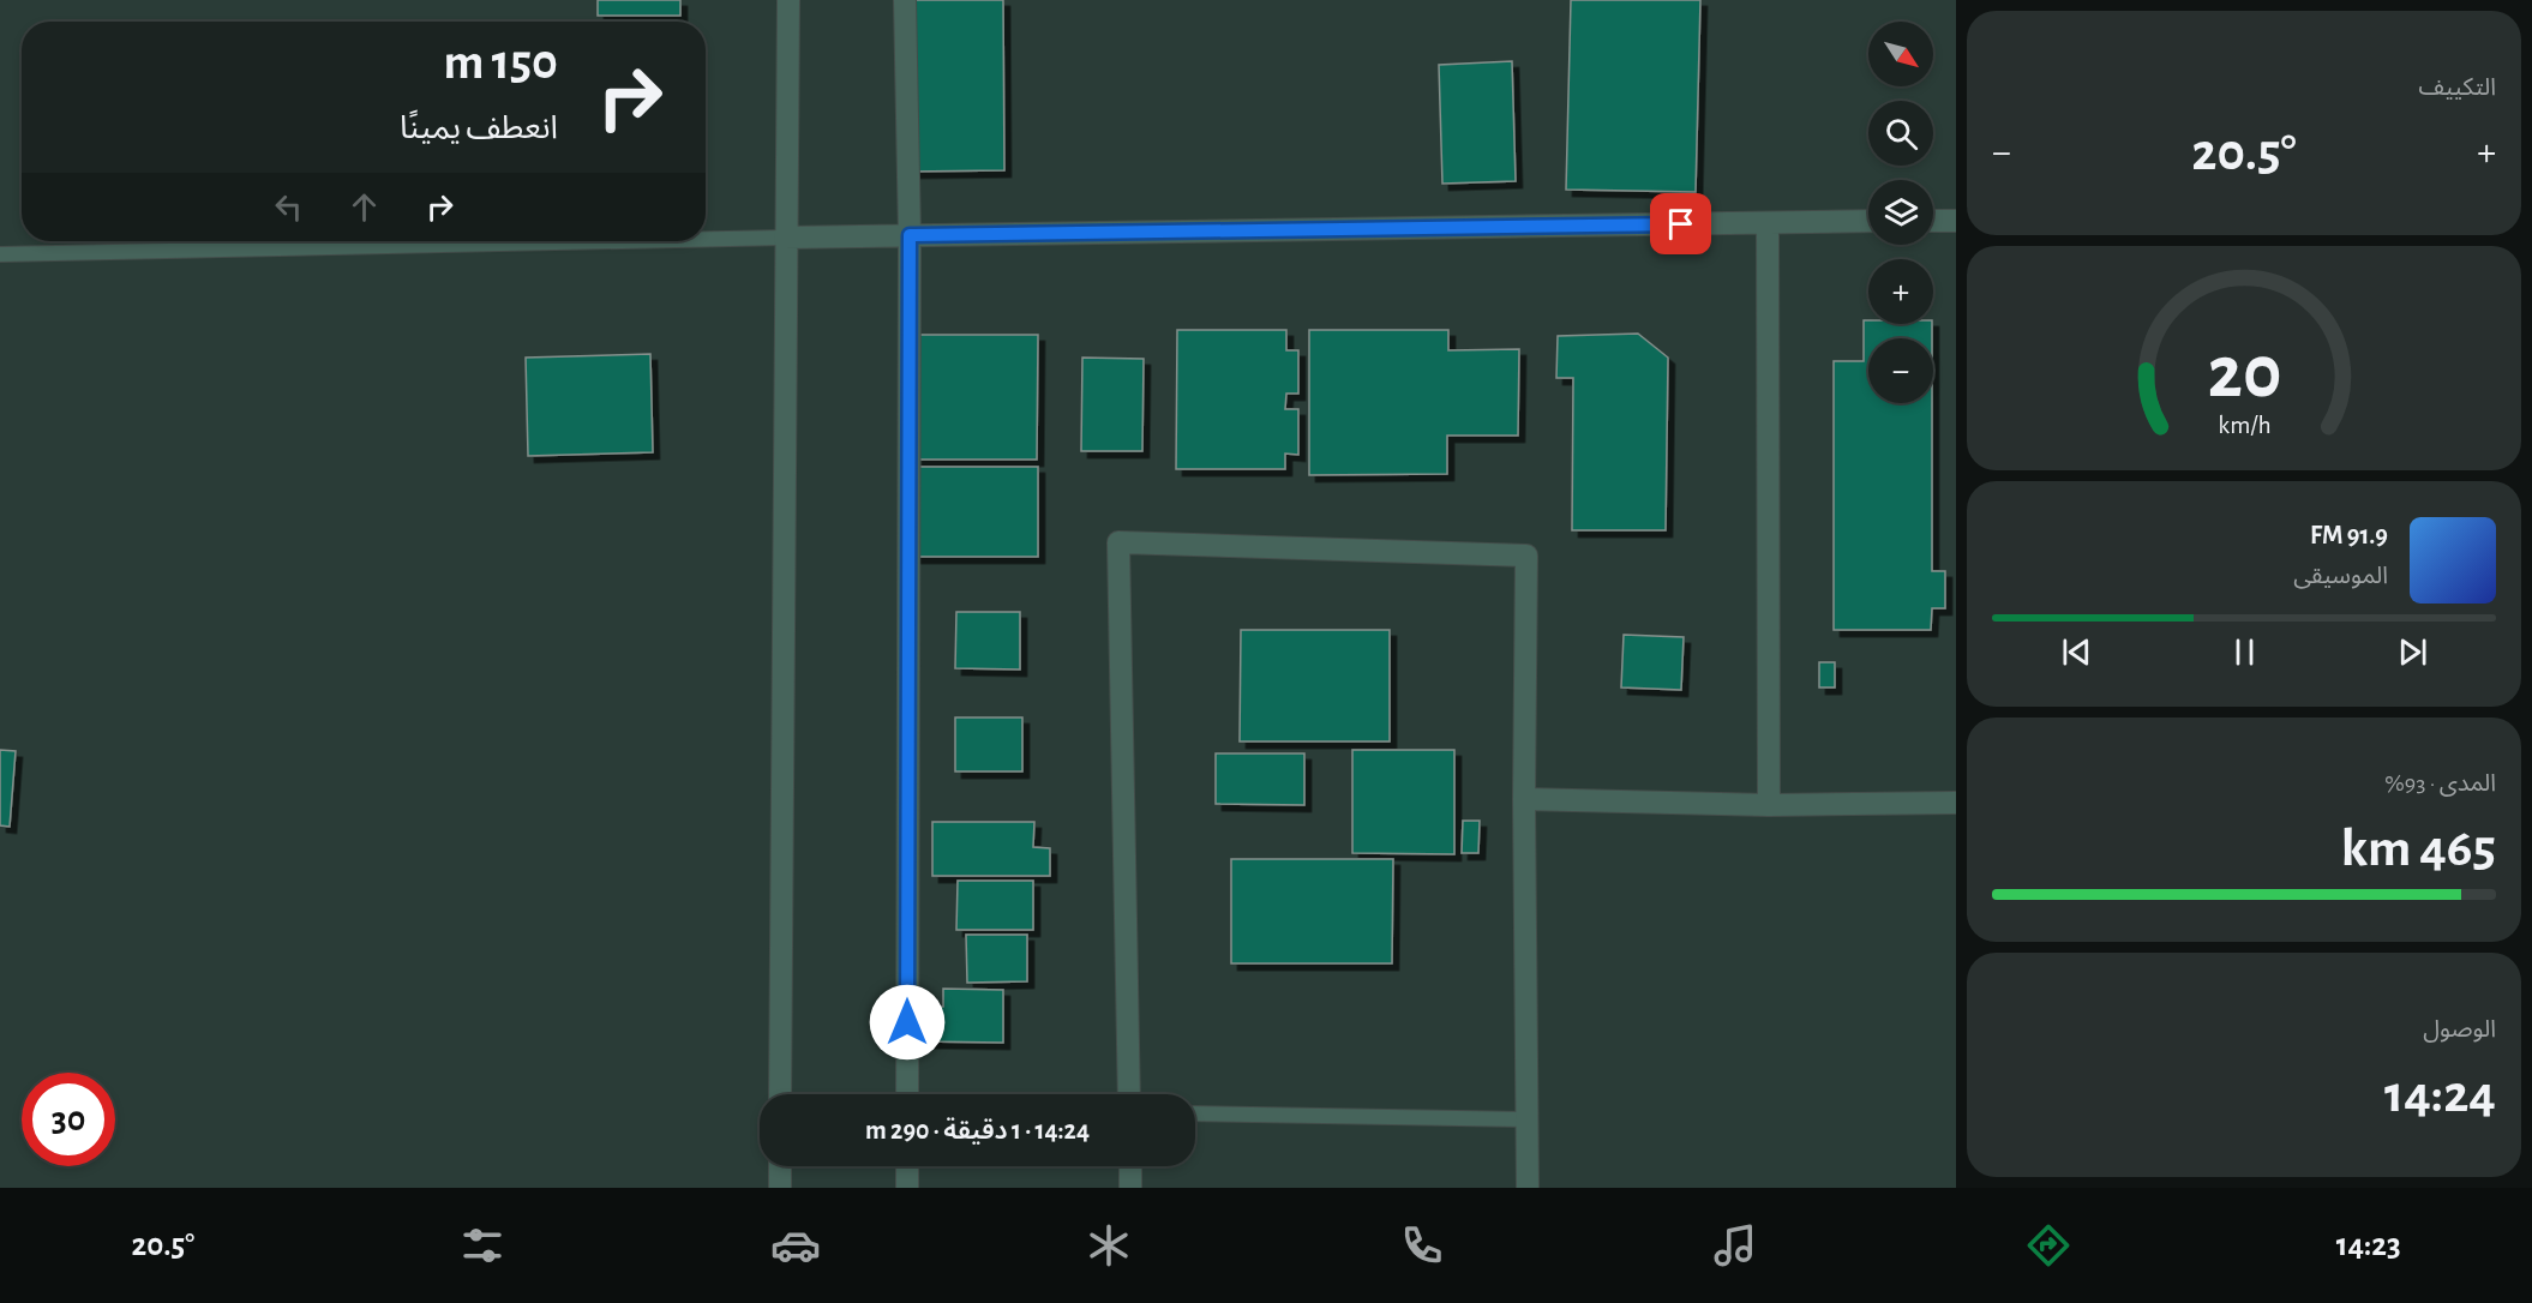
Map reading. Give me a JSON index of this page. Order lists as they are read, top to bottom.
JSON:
{
  "north": "bottom right",
  "page": {
    "tile": [
      "التكييف",
      ["المدى · 93%", "465 km"],
      ["الوصول", "14:24"]
    ],
    "map_buttons": ["+", "−"],
    "turn": ["150 m", "انعطف يمينًا"],
    "heat": ["−", "20.5°", "+"],
    "song": ["91.9 FM", "الموسيقى"],
    "limit": "30",
    "trip": "14:24 · 1 دقيقة · 290 m",
    "tabs": ["14:23", "20.5°"],
    "gauge": ["20", "km/h"]
  }
}
